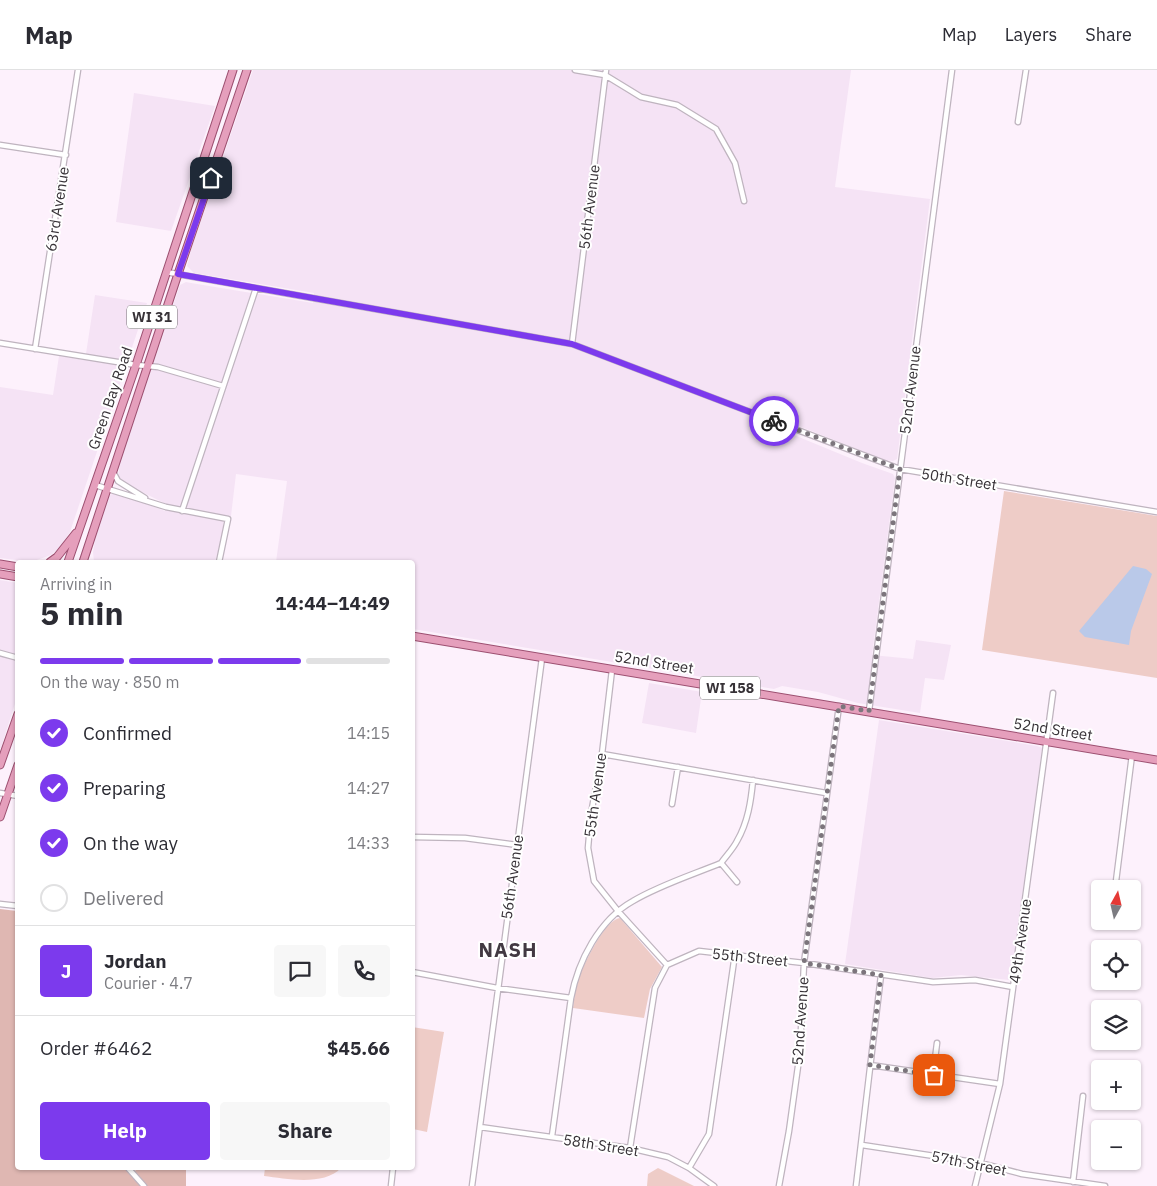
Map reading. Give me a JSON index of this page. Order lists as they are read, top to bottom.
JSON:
{
  "streets": {
    "main road": [
      "WI 31",
      "Green Bay Road",
      "52nd Street",
      "WI 158"
    ],
    "street": [
      "56th Avenue",
      "63rd Avenue",
      "52nd Avenue",
      "50th Street",
      "55th Avenue",
      "49th Avenue",
      "55th Street",
      "58th Street",
      "57th Street"
    ]
  },
  "crossings": [
    ["56th Avenue", "50th Street"],
    ["56th Avenue", "52nd Street"],
    ["56th Avenue", "58th Street"],
    ["52nd Avenue", "50th Street"],
    ["52nd Avenue", "52nd Street"],
    ["52nd Avenue", "55th Street"],
    ["Green Bay Road", "50th Street"],
    ["52nd Street", "55th Avenue"],
    ["52nd Street", "49th Avenue"],
    ["55th Avenue", "55th Street"],
    ["49th Avenue", "55th Street"],
    ["49th Avenue", "57th Street"]
  ],
  "districts": ["NASH"],
  "north": "top",
  "page": {
    "header": "Map",
    "nav": ["Map", "Layers", "Share"],
    "heading": ["5 min", "Arriving in", "14:44–14:49"],
    "panel": [
      "Jordan",
      "Courier · 4.7",
      "Order #6462",
      "$45.66"
    ],
    "bar": "On the way · 850 m",
    "list": [
      ["Confirmed", "14:15"],
      ["Preparing", "14:27"],
      ["On the way", "14:33"],
      "Delivered"
    ],
    "map_buttons": ["+", "−"],
    "round": "J",
    "buttons": ["Help", "Share"]
  }
}
